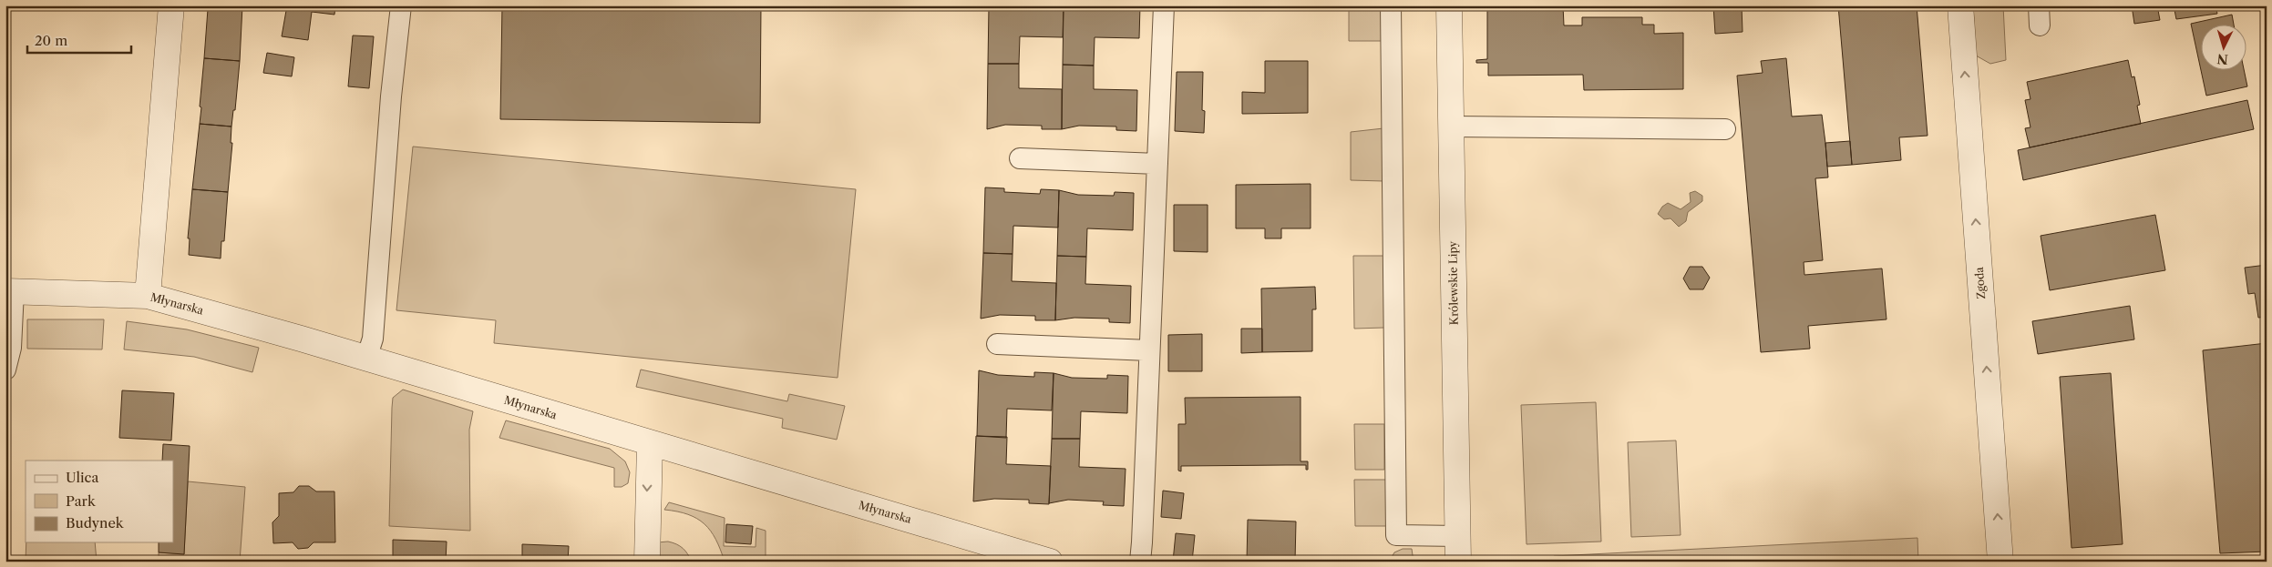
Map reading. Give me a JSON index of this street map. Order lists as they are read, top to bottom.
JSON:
{
  "streets": {
    "street": ["Królewskie Lipy", "Zgoda", "Młynarska"]
  },
  "one_way": ["Zgoda"],
  "legend": ["Ulica", "Park", "Budynek"],
  "scale_bar": "20 m",
  "north": "bottom"
}
